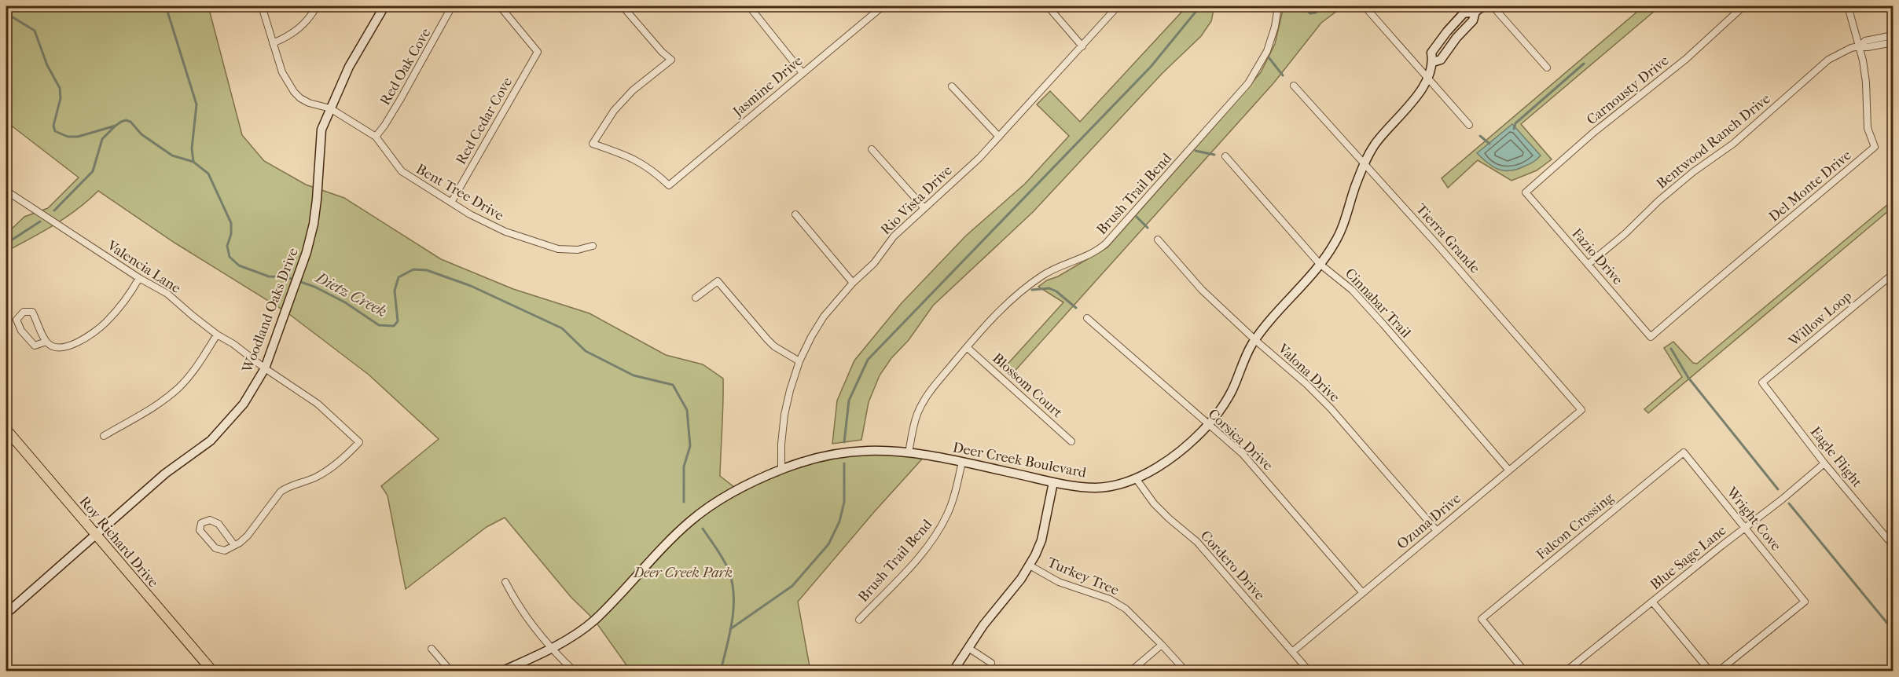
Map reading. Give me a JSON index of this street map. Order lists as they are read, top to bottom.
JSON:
{
  "streets": {
    "main road": ["Roy Richard Drive"],
    "street": [
      "Red Oak Cove",
      "Jasmine Drive",
      "Carnousty Drive",
      "Red Cedar Cove",
      "Bentwood Ranch Drive",
      "Del Monte Drive",
      "Bent Tree Drive",
      "Brush Trail Bend",
      "Rio Vista Drive",
      "Tierra Grande",
      "Fazio Drive",
      "Valencia Lane",
      "Cinnabar Trail",
      "Woodland Oaks Drive",
      "Willow Loop",
      "Valona Drive",
      "Blossom Court",
      "Corsica Drive",
      "Eagle Flight",
      "Deer Creek Boulevard",
      "Wright Cove",
      "Ozuna Drive",
      "Falcon Crossing",
      "Blue Sage Lane",
      "Cordero Drive",
      "Turkey Tree"
    ]
  },
  "crossings": [
    ["Red Oak Cove", "Bent Tree Drive"],
    ["Carnousty Drive", "Fazio Drive"],
    ["Red Cedar Cove", "Bent Tree Drive"],
    ["Bentwood Ranch Drive", "Del Monte Drive"],
    ["Bentwood Ranch Drive", "Fazio Drive"],
    ["Del Monte Drive", "Fazio Drive"],
    ["Bent Tree Drive", "Woodland Oaks Drive"],
    ["Brush Trail Bend", "Blossom Court"],
    ["Brush Trail Bend", "Deer Creek Boulevard"],
    ["Rio Vista Drive", "Deer Creek Boulevard"],
    ["Tierra Grande", "Deer Creek Boulevard"],
    ["Tierra Grande", "Ozuna Drive"],
    ["Valencia Lane", "Woodland Oaks Drive"],
    ["Cinnabar Trail", "Deer Creek Boulevard"],
    ["Cinnabar Trail", "Ozuna Drive"],
    ["Woodland Oaks Drive", "Roy Richard Drive"],
    ["Willow Loop", "Eagle Flight"],
    ["Valona Drive", "Deer Creek Boulevard"],
    ["Valona Drive", "Ozuna Drive"],
    ["Corsica Drive", "Deer Creek Boulevard"],
    ["Corsica Drive", "Ozuna Drive"],
    ["Eagle Flight", "Blue Sage Lane"],
    ["Deer Creek Boulevard", "Cordero Drive"],
    ["Wright Cove", "Falcon Crossing"],
    ["Wright Cove", "Blue Sage Lane"],
    ["Ozuna Drive", "Cordero Drive"]
  ],
  "water": ["Dietz Creek"],
  "parks": ["Deer Creek Park"]
}
